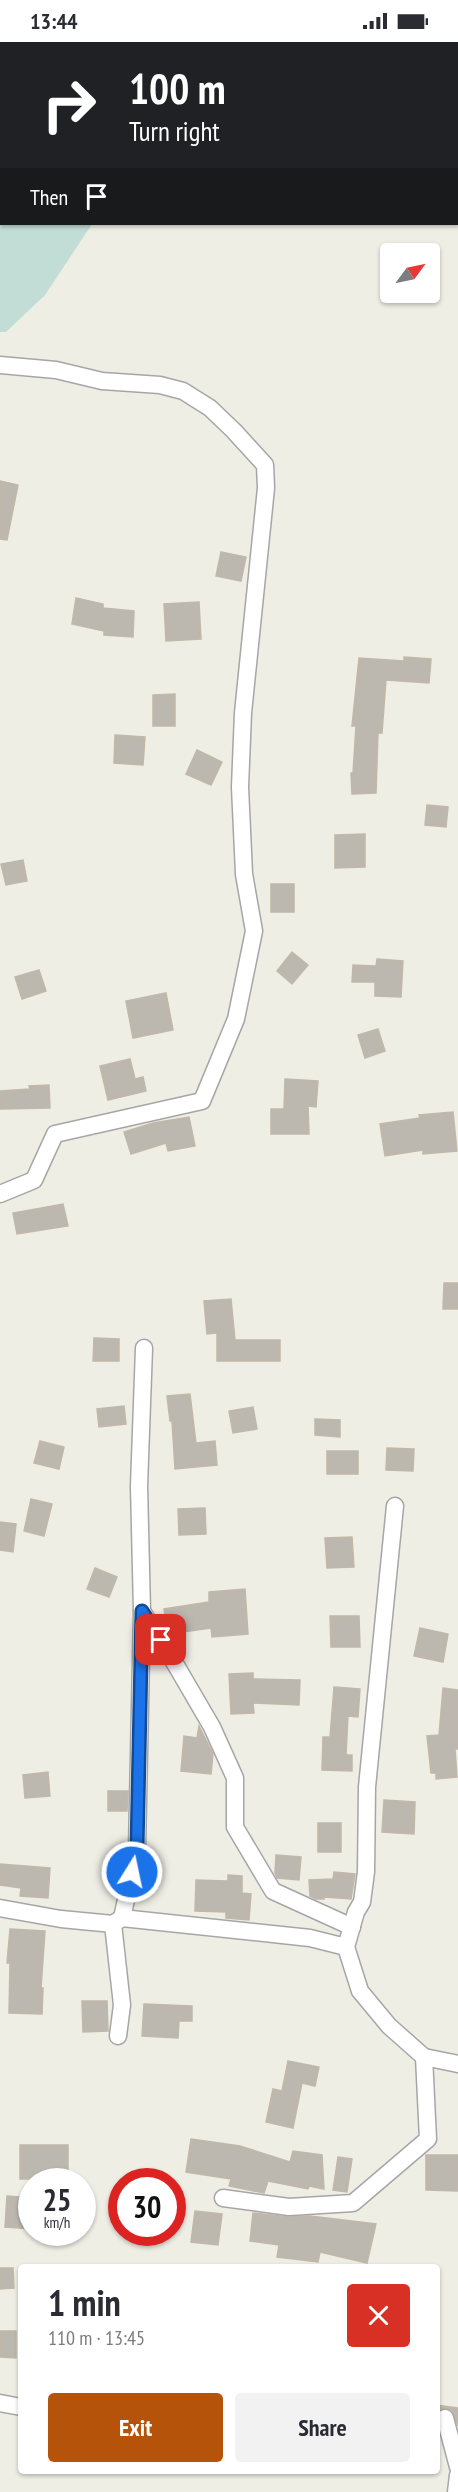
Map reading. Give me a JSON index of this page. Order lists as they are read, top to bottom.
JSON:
{
  "north": "top right",
  "page": {
    "status": "13:44",
    "turn": ["100 m", "Turn right"],
    "then": "Then",
    "speed": "25 km/h",
    "limit": "30",
    "heading": ["1 min", "110 m · 13:45"],
    "buttons": ["Exit", "Share"]
  }
}
